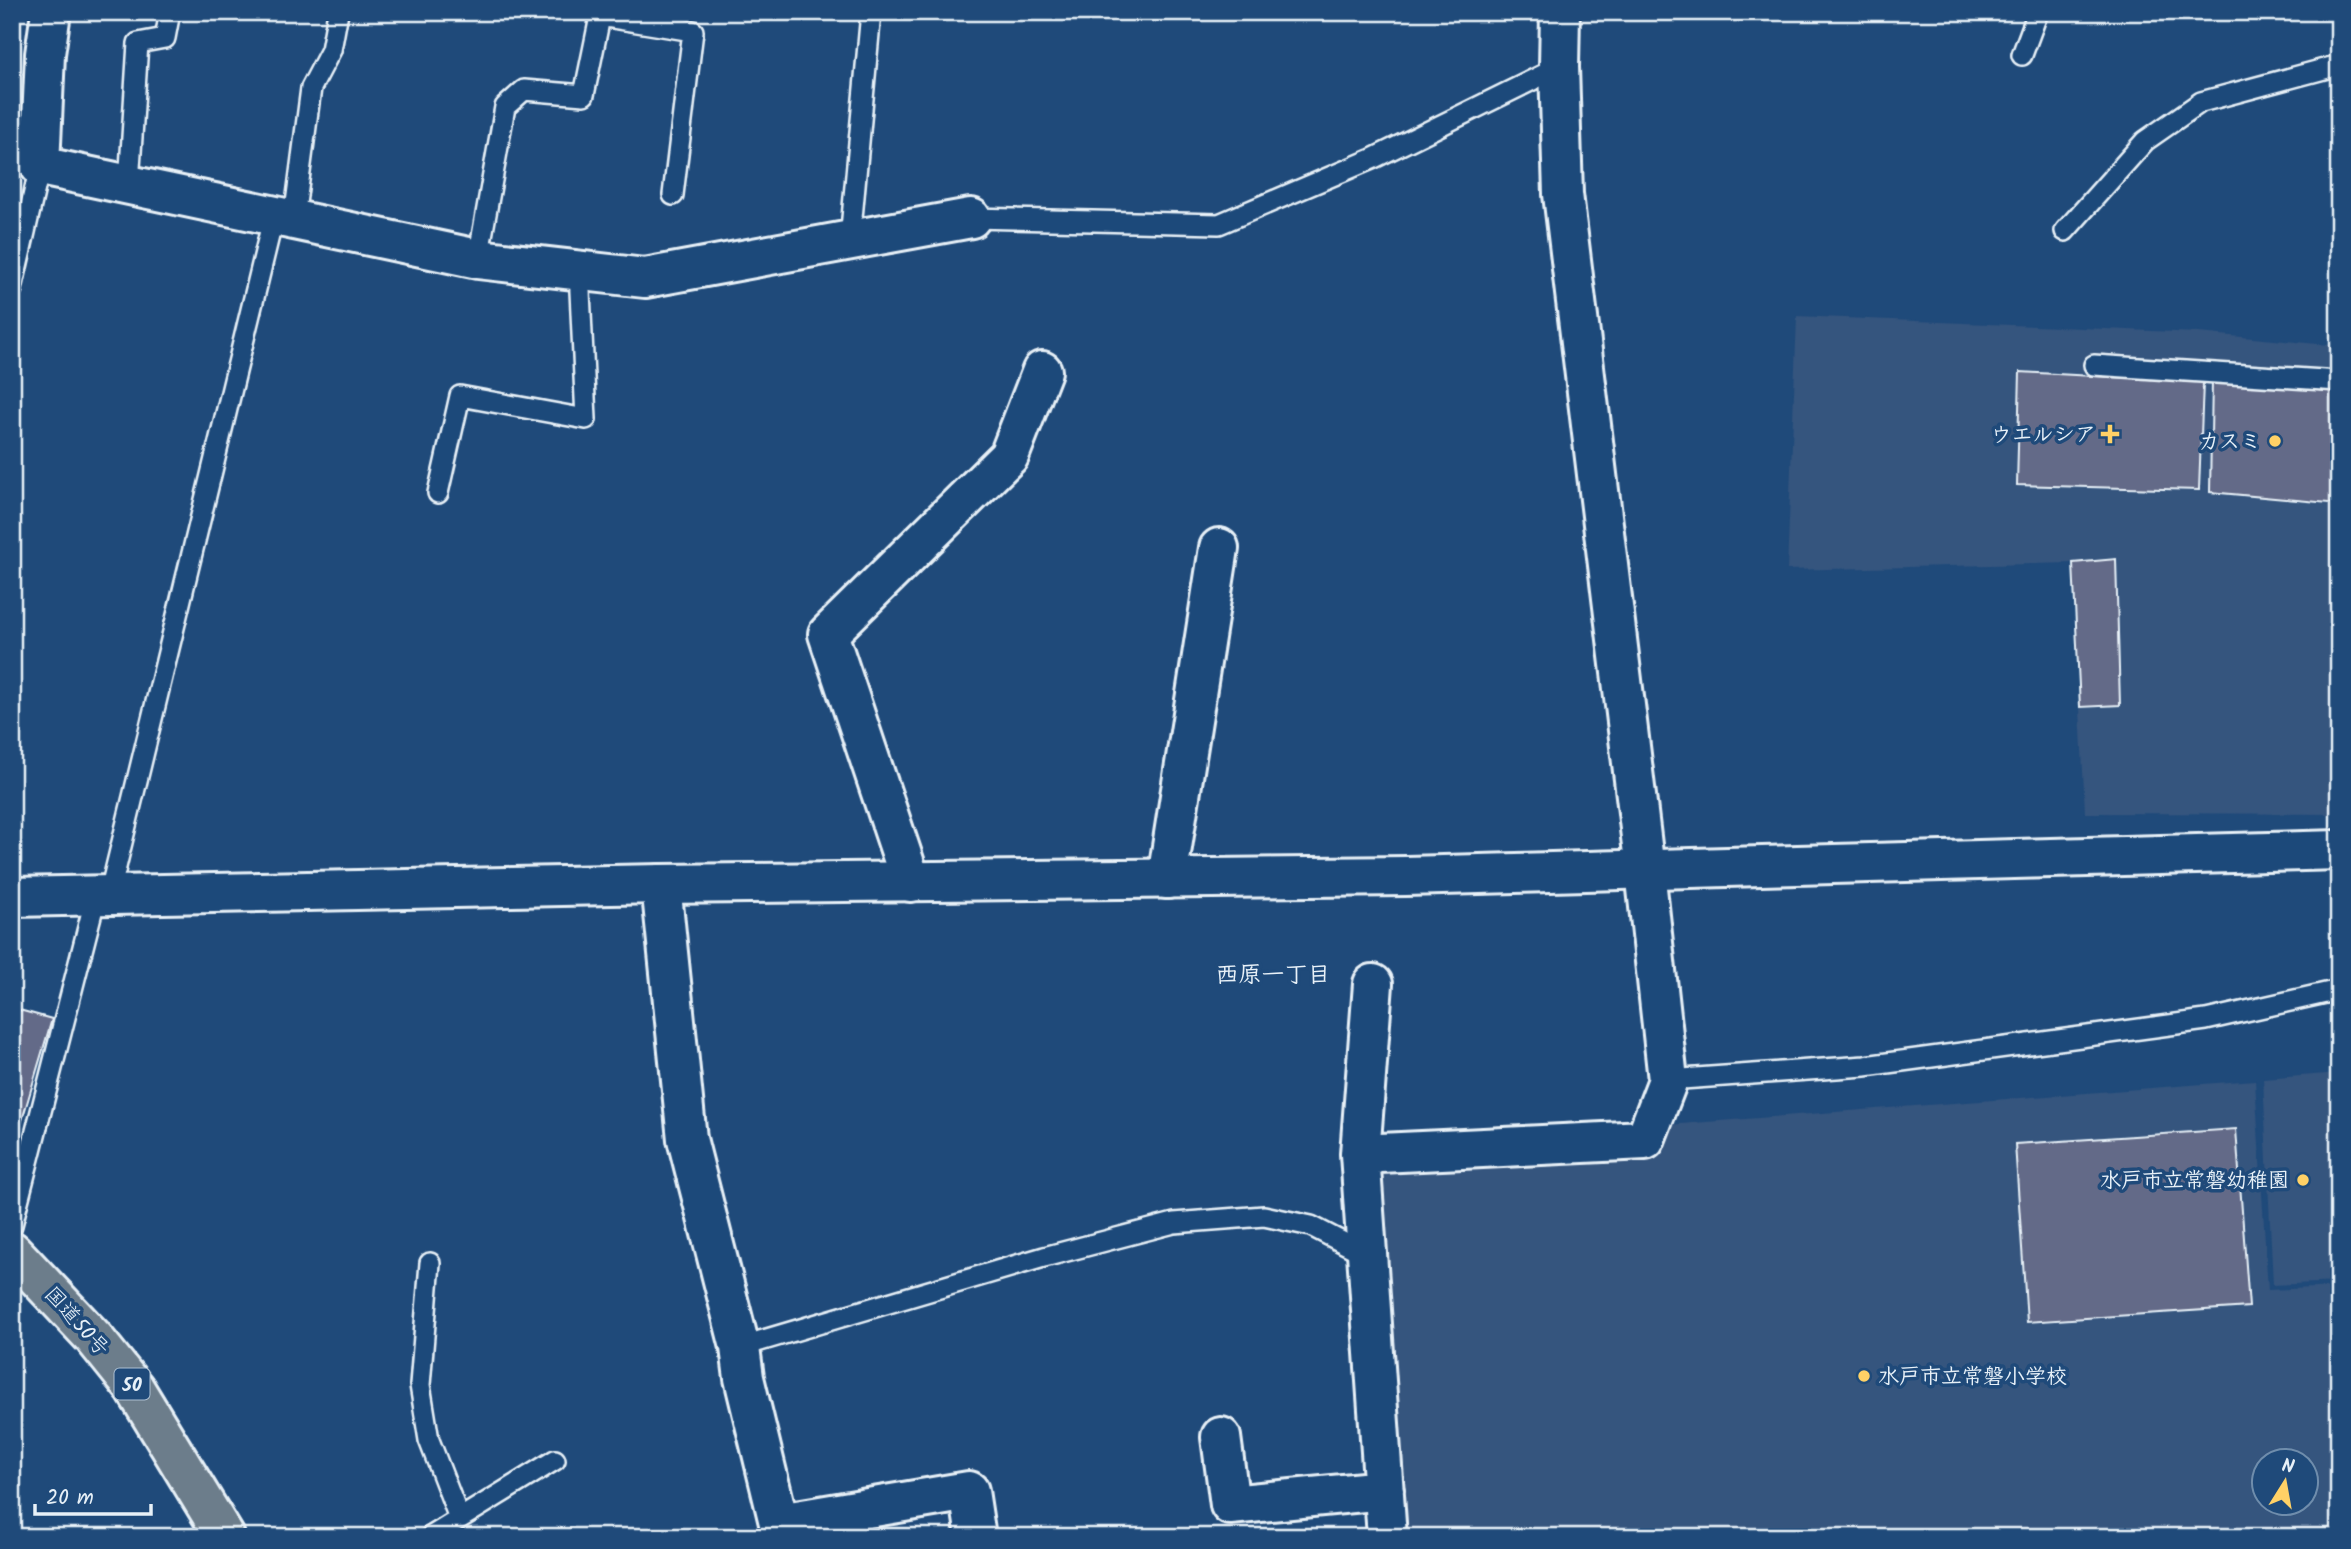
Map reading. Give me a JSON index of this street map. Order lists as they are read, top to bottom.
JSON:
{
  "streets": {
    "highway": ["国道50号", "50"]
  },
  "districts": ["西原一丁目"],
  "places": {
    "health": ["ウエルシア"],
    "other": ["カスミ", "水戸市立常磐幼稚園", "水戸市立常磐小学校"]
  },
  "scale_bar": "20 m",
  "north": "top"
}
